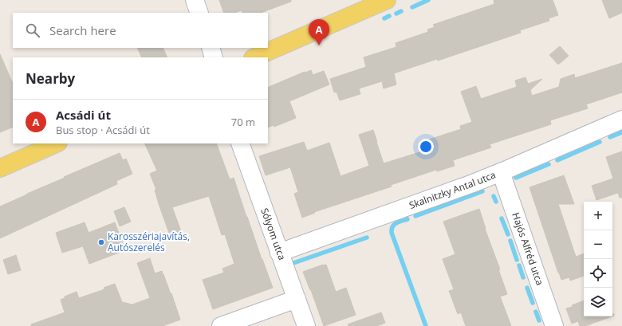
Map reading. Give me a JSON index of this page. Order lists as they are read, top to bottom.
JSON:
{
  "streets": {
    "street": ["Skalnitzky Antal utca", "Sólyom utca", "Hajós Alfréd utca"]
  },
  "crossings": [
    ["Skalnitzky Antal utca", "Sólyom utca"],
    ["Skalnitzky Antal utca", "Hajós Alfréd utca"]
  ],
  "places": ["Karosszériajavítás, Autószerelés"],
  "page": {
    "search": "Search here",
    "pins": "A",
    "heading": "Nearby",
    "list": [
      {
        "mark": "A",
        "name": "Acsádi út",
        "note": "Bus stop · Acsádi út",
        "value": "70 m"
      }
    ],
    "map_buttons": ["+", "−"]
  }
}
